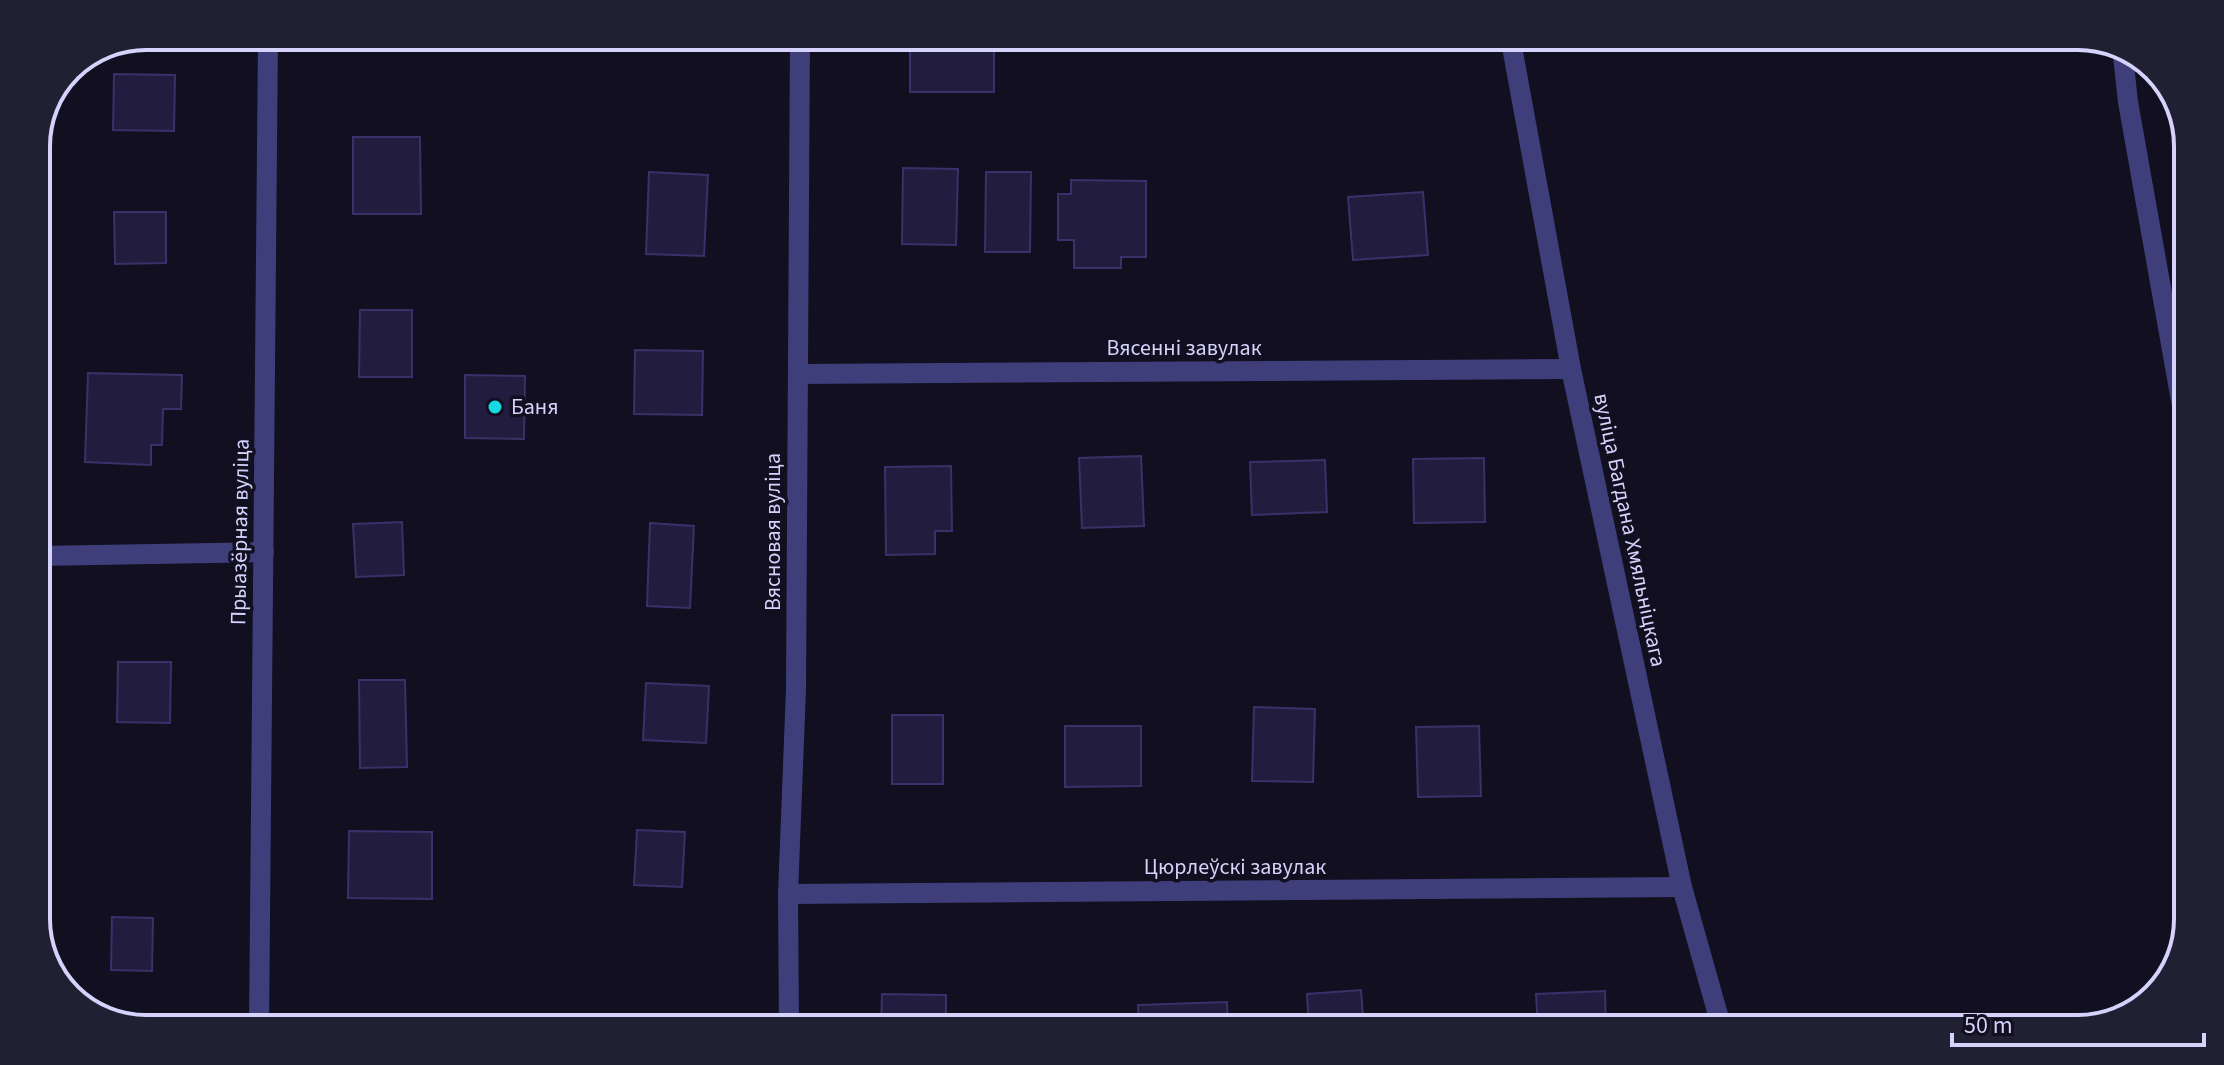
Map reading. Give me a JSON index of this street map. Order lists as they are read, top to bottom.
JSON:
{
  "streets": {
    "street": [
      "Вясенні завулак",
      "вуліца Багдана Хмяльніцкага",
      "Прыазёрная вуліца",
      "Вясновая вуліца",
      "Цюрлеўскі завулак"
    ]
  },
  "crossings": [
    ["Вясенні завулак", "вуліца Багдана Хмяльніцкага"],
    ["Вясенні завулак", "Вясновая вуліца"],
    ["вуліца Багдана Хмяльніцкага", "Цюрлеўскі завулак"],
    ["Вясновая вуліца", "Цюрлеўскі завулак"]
  ],
  "places": ["Баня"],
  "scale_bar": "50 m"
}
